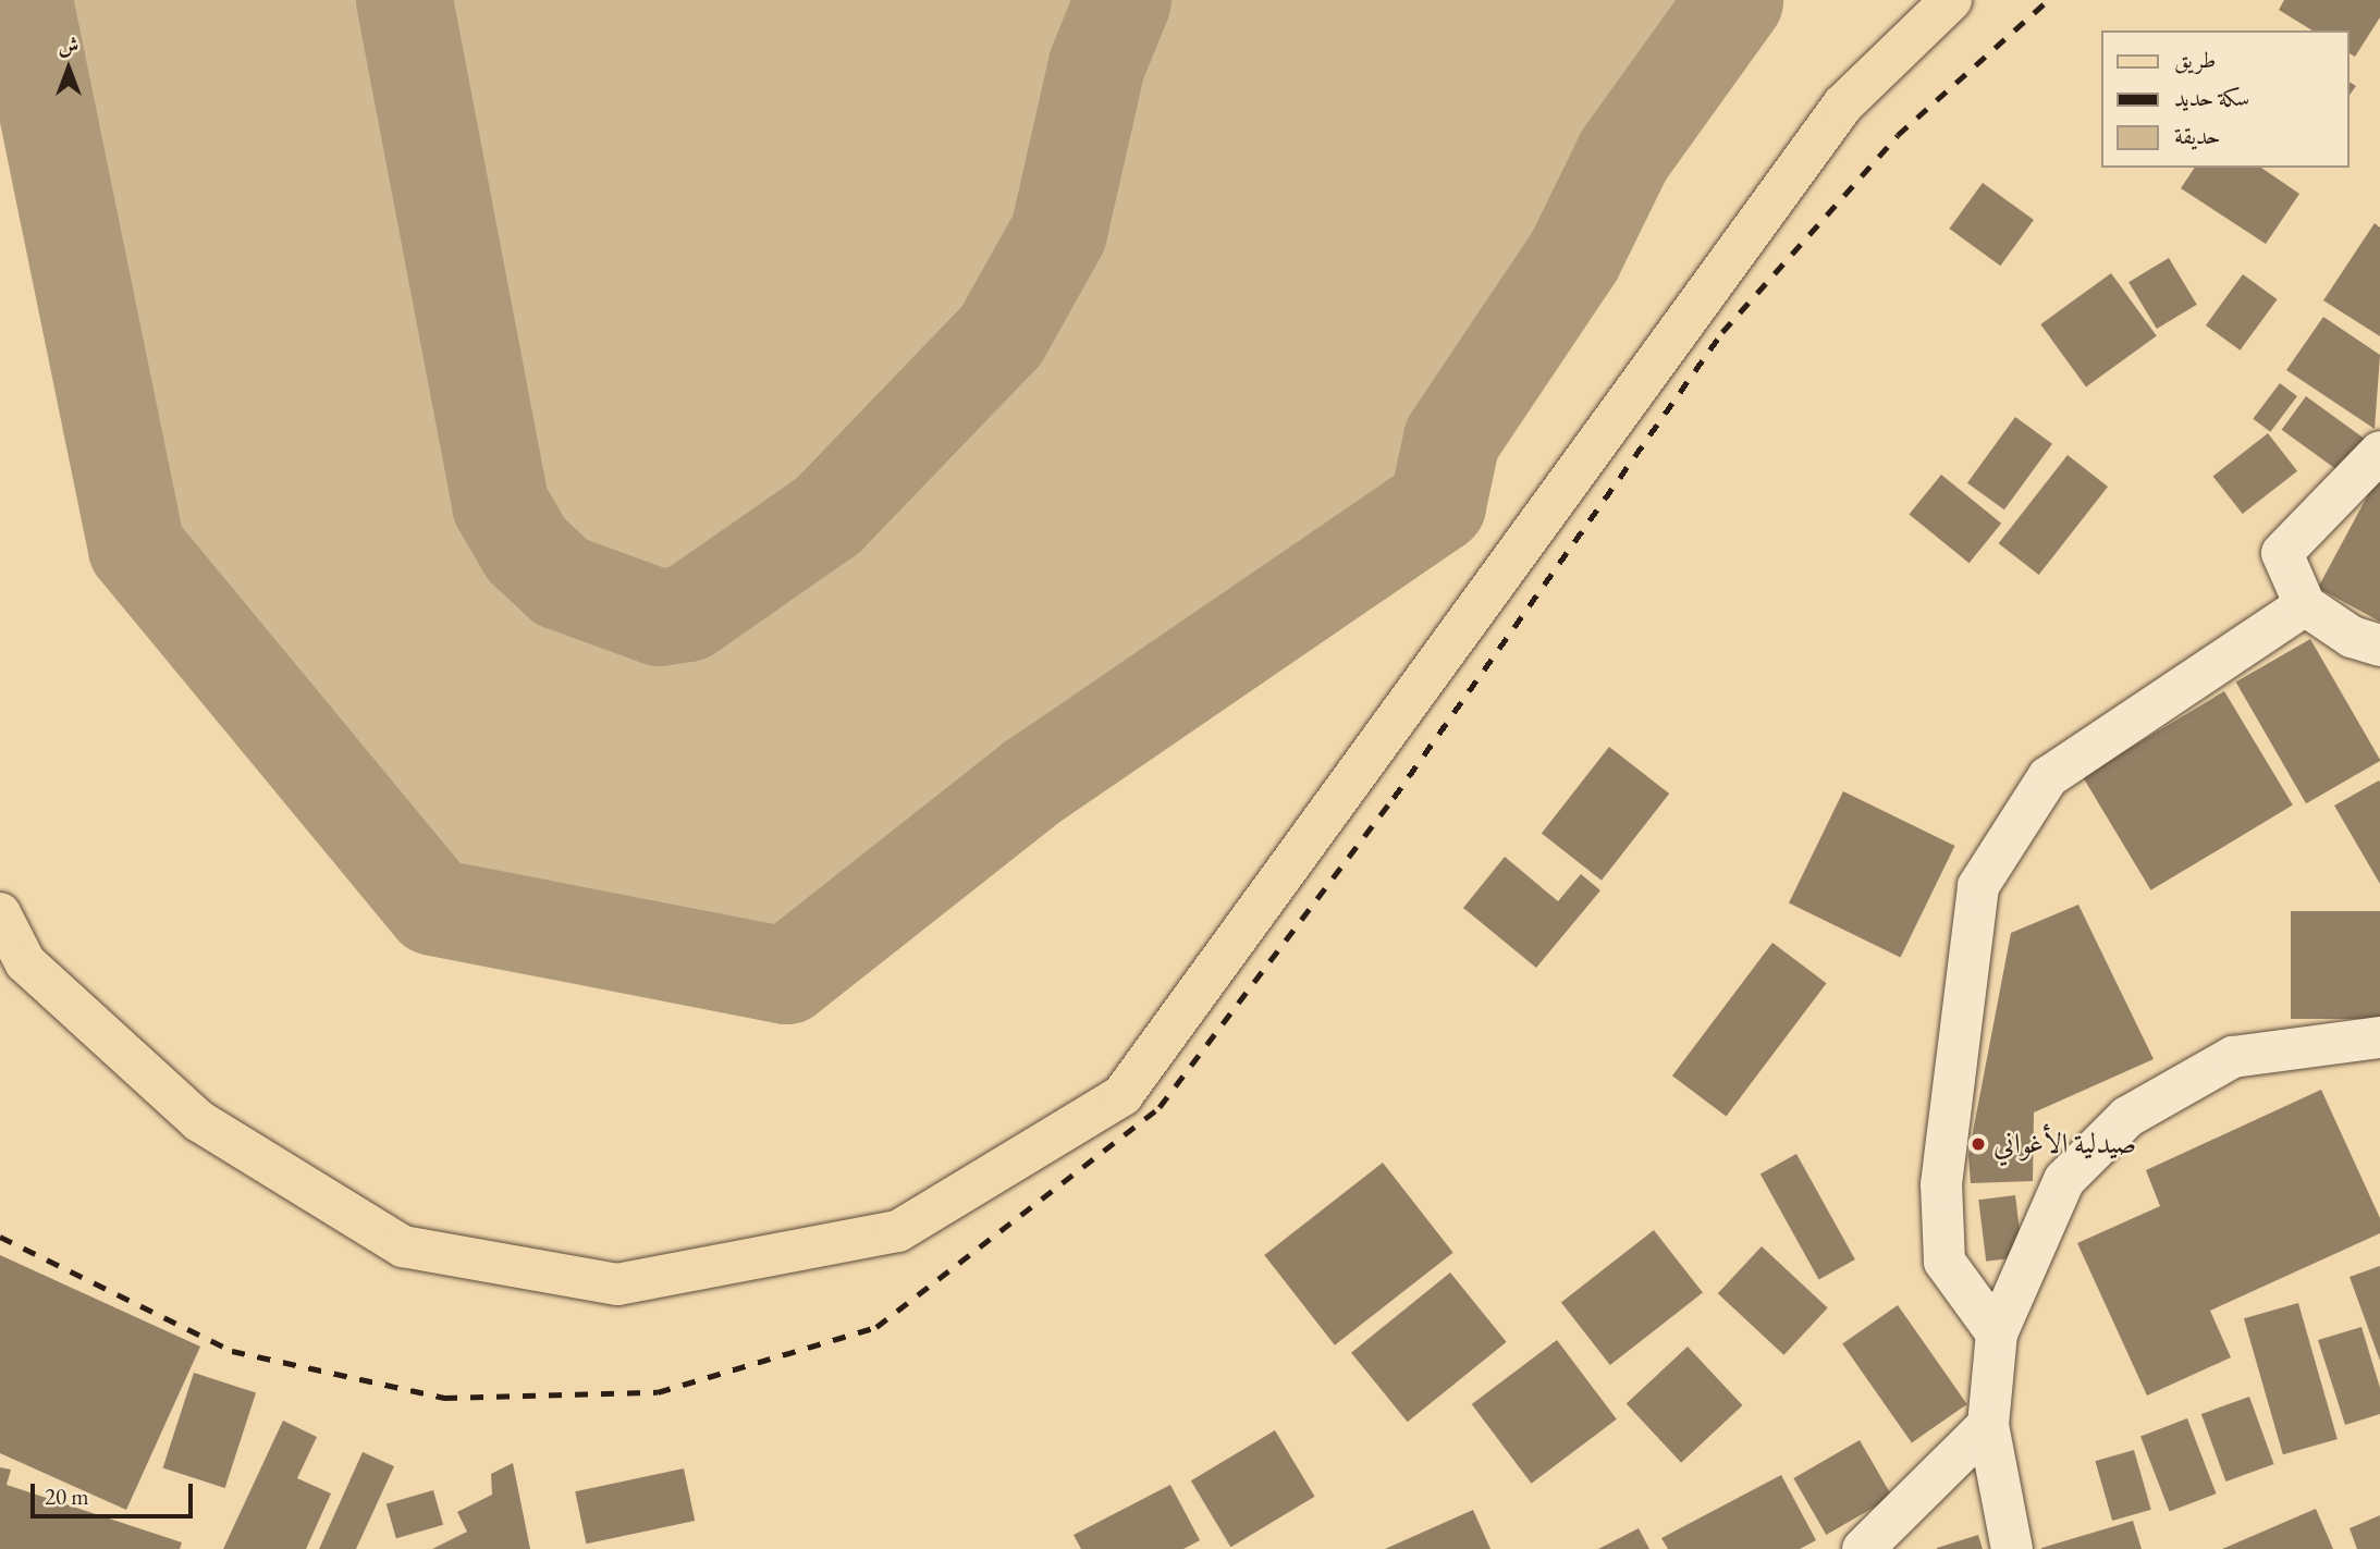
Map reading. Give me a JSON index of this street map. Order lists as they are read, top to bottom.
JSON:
{
  "places": ["صيدلية الأغواني"],
  "legend": ["طريق", "سكة حديد", "حديقة"],
  "scale_bar": "20 m",
  "north": "top"
}
